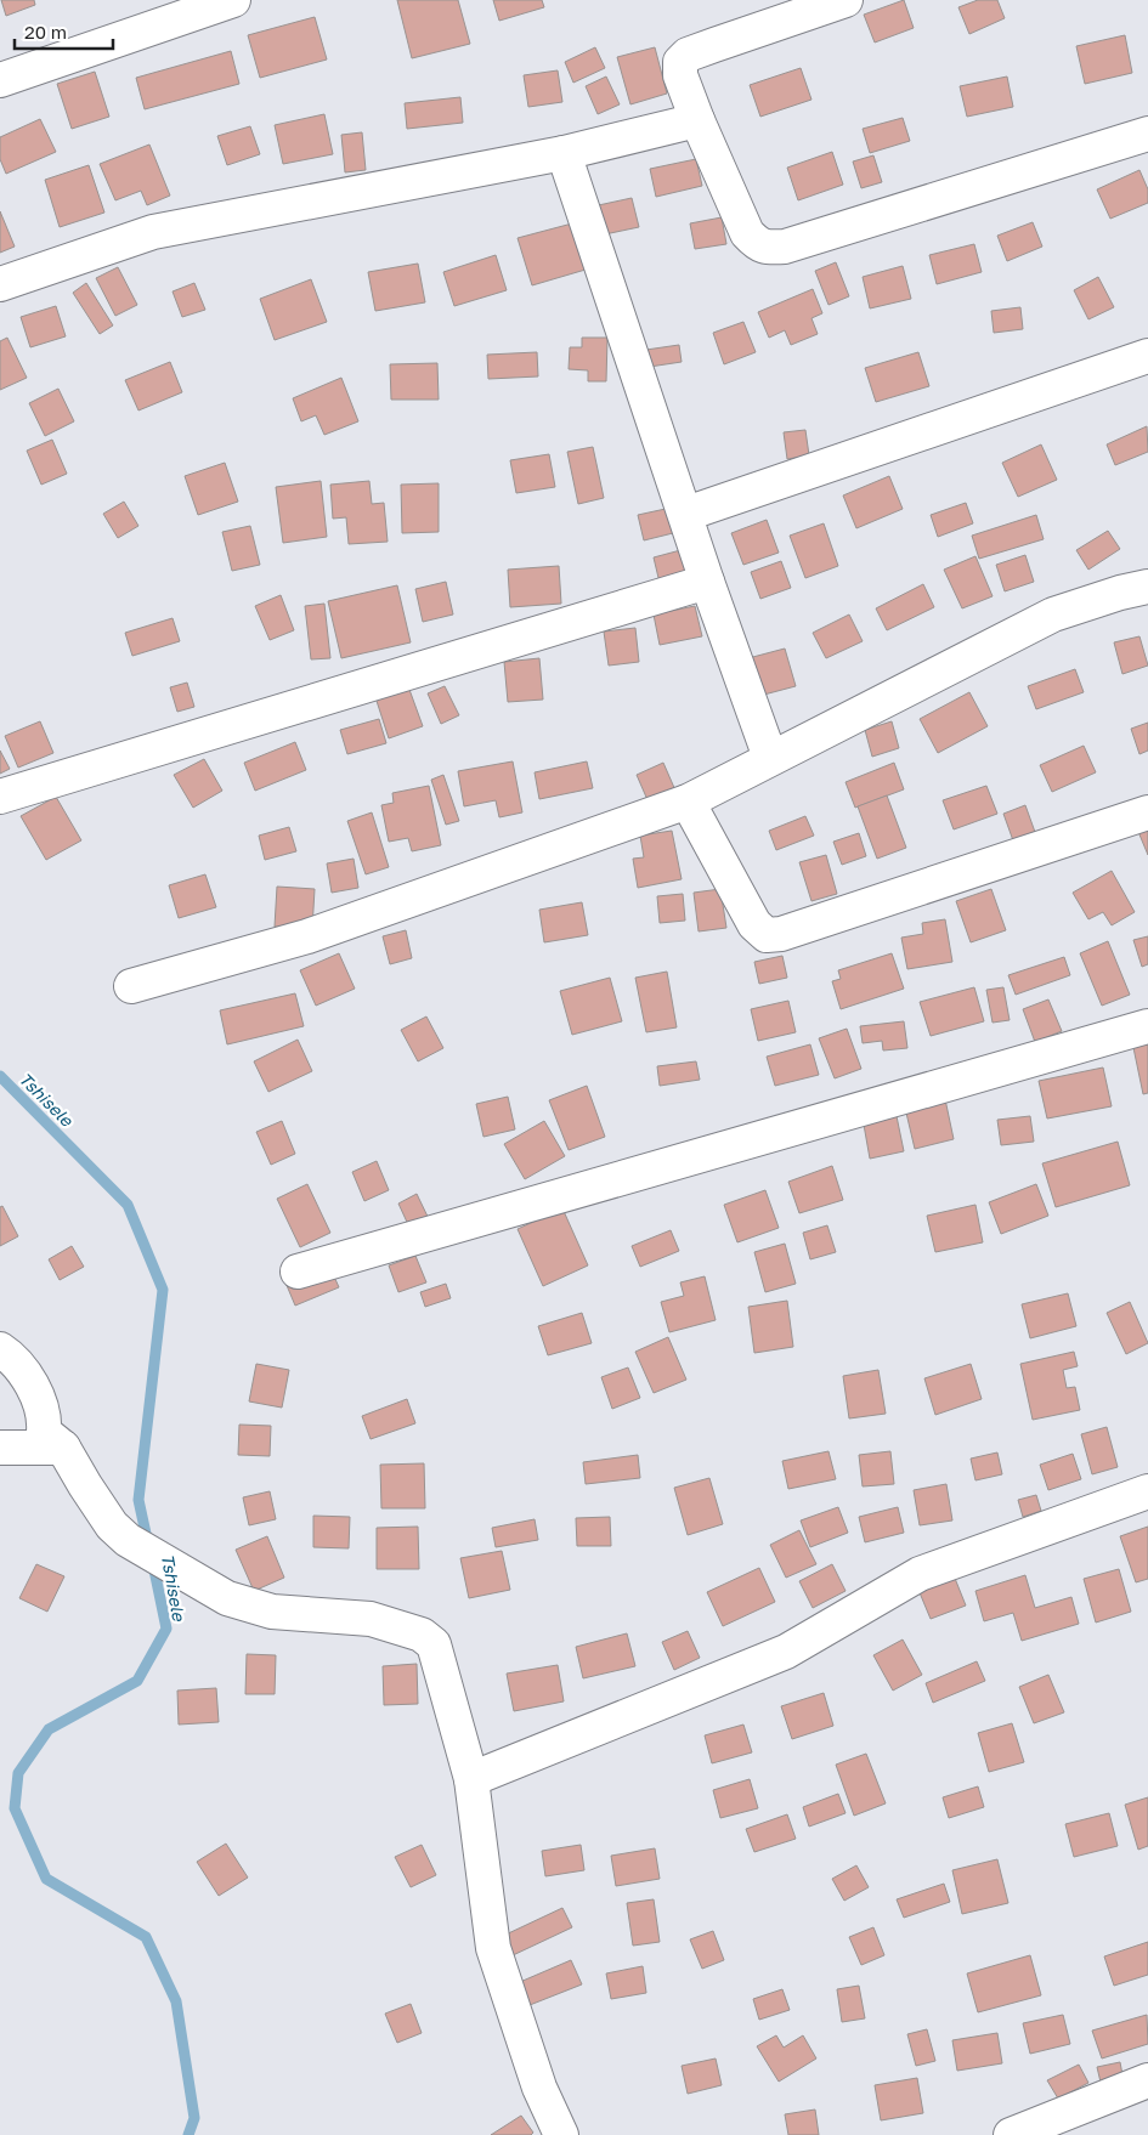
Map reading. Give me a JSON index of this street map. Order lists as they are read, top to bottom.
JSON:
{
  "water": ["Tshisele"],
  "scale_bar": "20 m"
}
